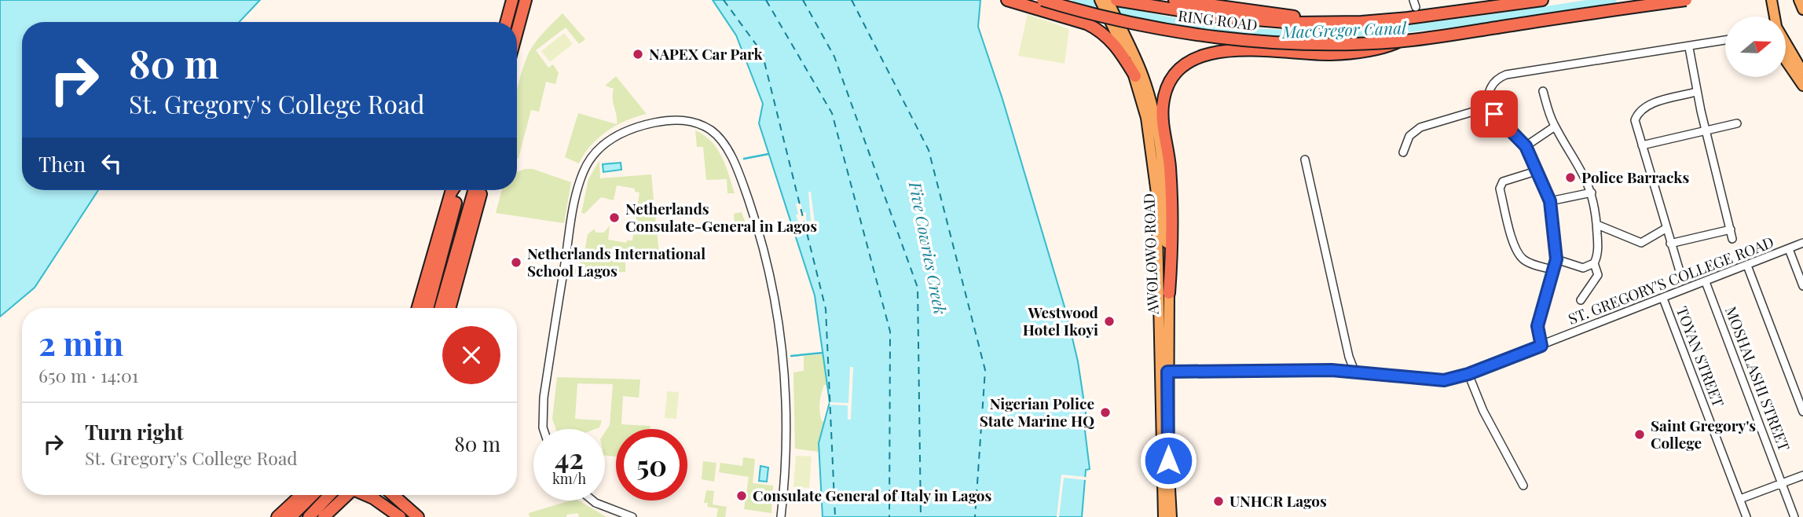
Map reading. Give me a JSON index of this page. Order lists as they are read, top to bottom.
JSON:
{
  "streets": {
    "highway": ["RING ROAD"],
    "main road": ["AWOLOWO ROAD"],
    "street": ["ST. GREGORY'S COLLEGE ROAD", "TOYAN STREET", "MOSHALASHI STREET"]
  },
  "crossings": [
    ["AWOLOWO ROAD", "ST. GREGORY'S COLLEGE ROAD"],
    ["ST. GREGORY'S COLLEGE ROAD", "TOYAN STREET"],
    ["ST. GREGORY'S COLLEGE ROAD", "MOSHALASHI STREET"]
  ],
  "water": ["MacGregor Canal", "Five Cowries Creek"],
  "places": [
    "NAPEX Car Park",
    "Police Barracks",
    "Netherlands Consulate-General in Lagos",
    "Netherlands International School Lagos",
    "Westwood Hotel Ikoyi",
    "Nigerian Police State Marine HQ",
    "Saint Gregory's College",
    "Consulate General of Italy in Lagos",
    "UNHCR Lagos"
  ],
  "north": "right",
  "page": {
    "turn": ["80 m", "St. Gregory's College Road"],
    "then": "Then",
    "heading": ["2 min", "650 m · 14:01"],
    "list": [
      {
        "name": "Turn right",
        "note": "St. Gregory's College Road",
        "value": "80 m"
      }
    ],
    "speed": "42 km/h",
    "limit": "50"
  }
}
